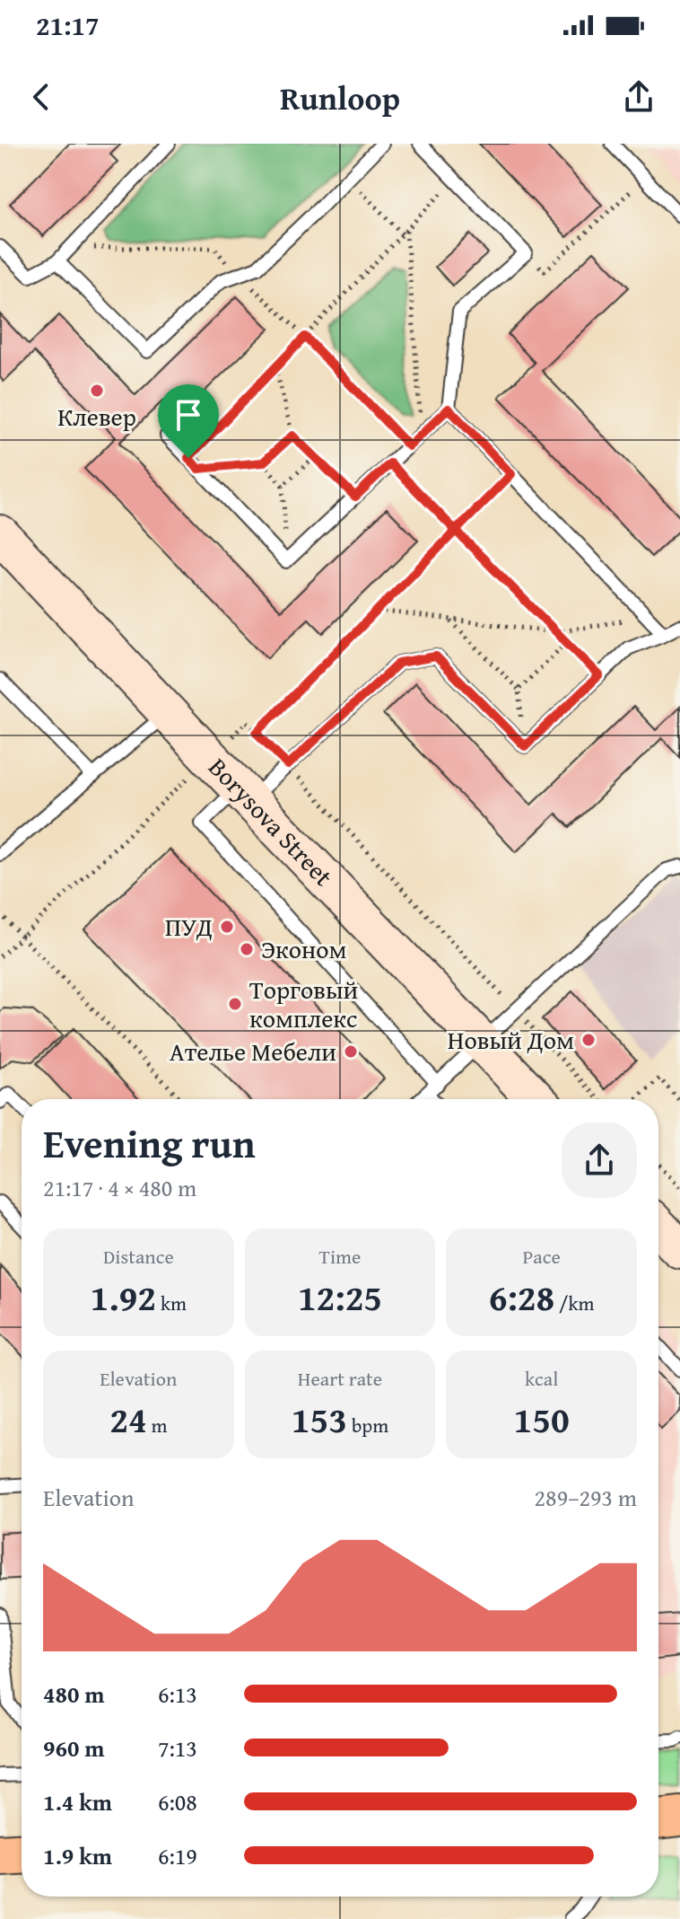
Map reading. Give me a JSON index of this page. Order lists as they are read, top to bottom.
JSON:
{
  "streets": {
    "main road": ["Borysova Street"]
  },
  "places": [
    "Клевер",
    "ПУД",
    "Эконом",
    "Торговый комплекс",
    "Новый Дом",
    "Ателье Мебели"
  ],
  "page": {
    "status": "21:17",
    "header": "Runloop",
    "heading": ["Evening run", "21:17 · 4 × 480 m"],
    "stats": [
      ["Distance", "1.92 km"],
      ["Time", "12:25"],
      ["Pace", "6:28 /km"],
      ["Elevation", "24 m"],
      ["Heart rate", "153 bpm"],
      ["kcal", "150"]
    ],
    "chart": ["Elevation", "289–293 m"],
    "list": [
      {
        "name": "480 m",
        "note": "6:13"
      },
      {
        "name": "960 m",
        "note": "7:13"
      },
      {
        "name": "1.4 km",
        "note": "6:08"
      },
      {
        "name": "1.9 km",
        "note": "6:19"
      }
    ]
  }
}
